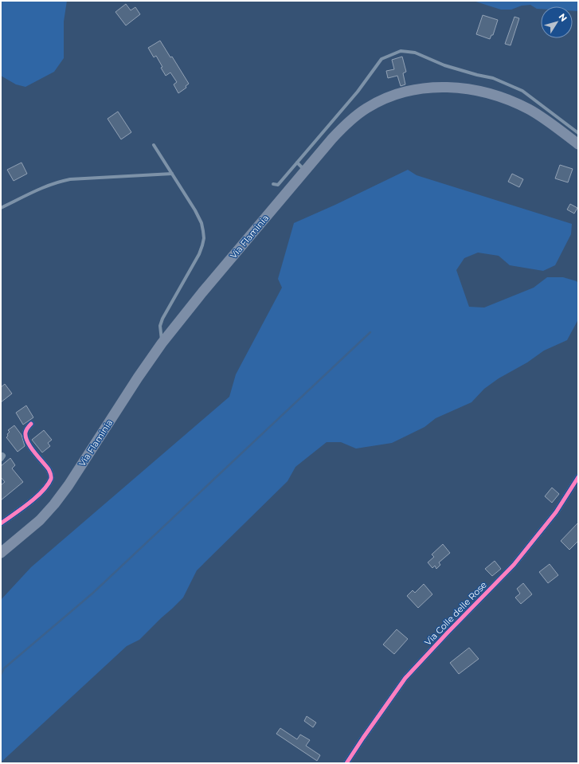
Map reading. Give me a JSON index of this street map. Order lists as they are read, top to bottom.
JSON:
{
  "streets": {
    "main road": ["Via Flaminia"],
    "street": ["Via Colle delle Rose"]
  },
  "north": "top right"
}
